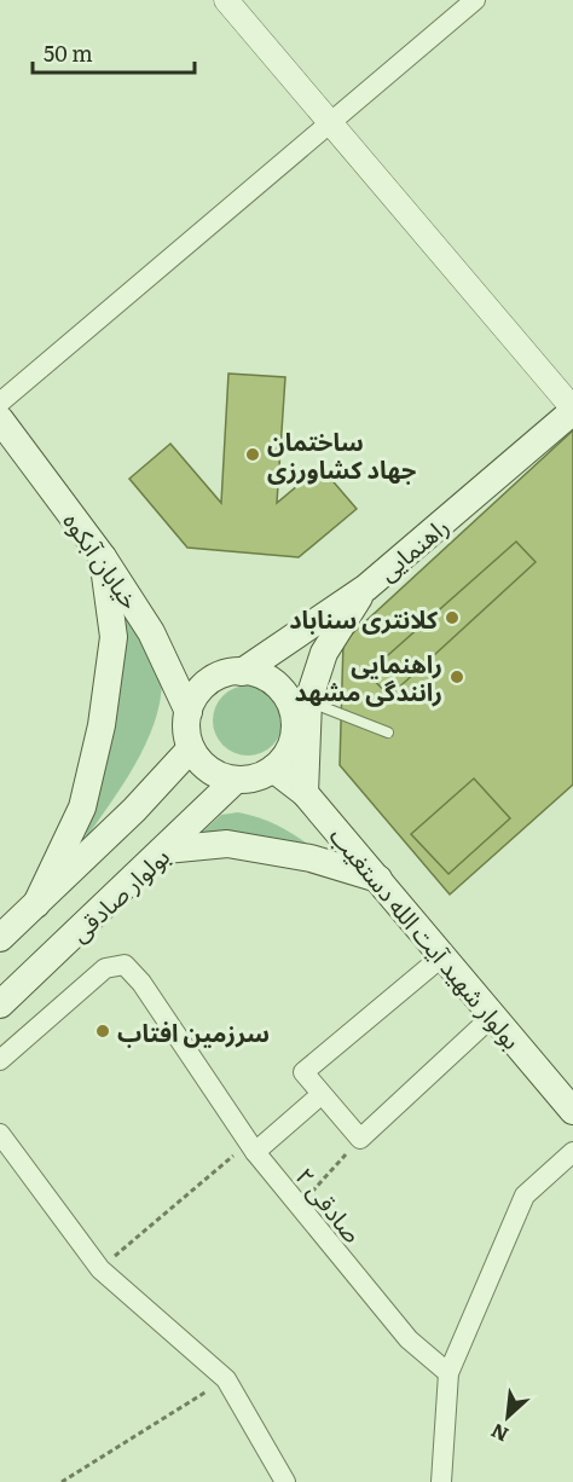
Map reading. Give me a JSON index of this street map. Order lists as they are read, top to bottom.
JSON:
{
  "streets": {
    "main road": [
      "راهنمایی",
      "خیابان آبکوه",
      "بولوار صادقی",
      "بولوار شهید آیت الله دستغیب"
    ],
    "street": ["صادقی ۲"]
  },
  "crossings": [
    ["راهنمایی", "خیابان آبکوه"],
    ["راهنمایی", "بولوار صادقی"],
    ["راهنمایی", "بولوار شهید آیت الله دستغیب"],
    ["خیابان آبکوه", "بولوار صادقی"],
    ["خیابان آبکوه", "بولوار شهید آیت الله دستغیب"],
    ["بولوار صادقی", "بولوار شهید آیت الله دستغیب"]
  ],
  "places": [
    "ساختمان جهاد کشاورزی",
    "کلانتری سناباد",
    "راهنمایی رانندگی مشهد",
    "سرزمین افتاب"
  ],
  "scale_bar": "50 m",
  "north": "bottom left"
}
